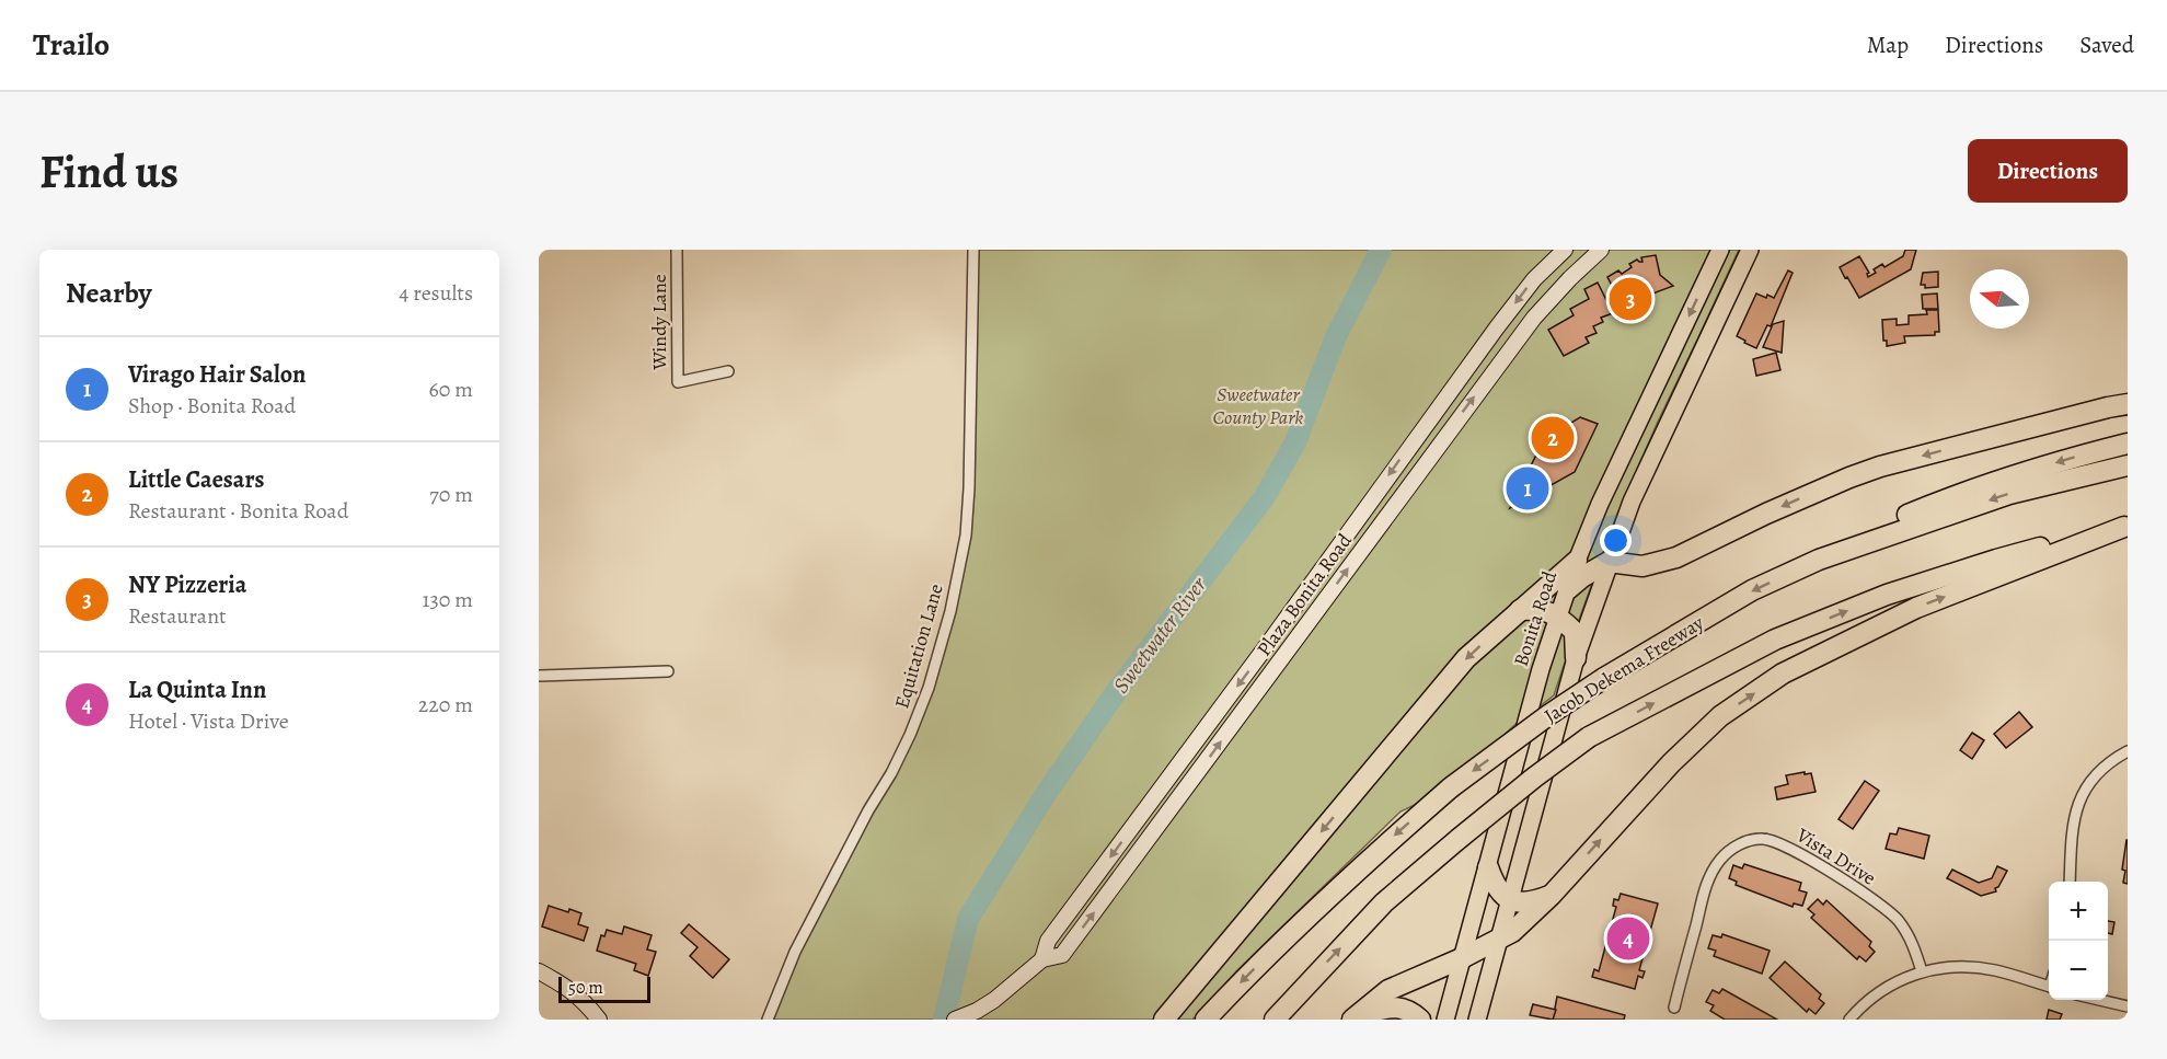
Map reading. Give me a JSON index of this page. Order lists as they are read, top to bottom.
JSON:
{
  "streets": {
    "highway": ["Jacob Dekema Freeway"],
    "main road": ["Plaza Bonita Road", "Bonita Road"],
    "street": ["Windy Lane", "Equitation Lane", "Vista Drive"]
  },
  "water": ["Sweetwater River"],
  "parks": ["Sweetwater County Park"],
  "scale_bar": "50 m",
  "north": "left",
  "page": {
    "header": "Trailo",
    "nav": ["Map", "Directions", "Saved"],
    "buttons": "Directions",
    "title": "Find us",
    "heading": ["Nearby", "4 results"],
    "pins": [
      "3",
      "2",
      "1",
      "4"
    ],
    "list": [
      {
        "mark": "1",
        "name": "Virago Hair Salon",
        "note": "Shop · Bonita Road",
        "value": "60 m"
      },
      {
        "mark": "2",
        "name": "Little Caesars",
        "note": "Restaurant · Bonita Road",
        "value": "70 m"
      },
      {
        "mark": "3",
        "name": "NY Pizzeria",
        "note": "Restaurant",
        "value": "130 m"
      },
      {
        "mark": "4",
        "name": "La Quinta Inn",
        "note": "Hotel · Vista Drive",
        "value": "220 m"
      }
    ],
    "map_buttons": ["+", "−"],
    "scale": "50 m"
  }
}
